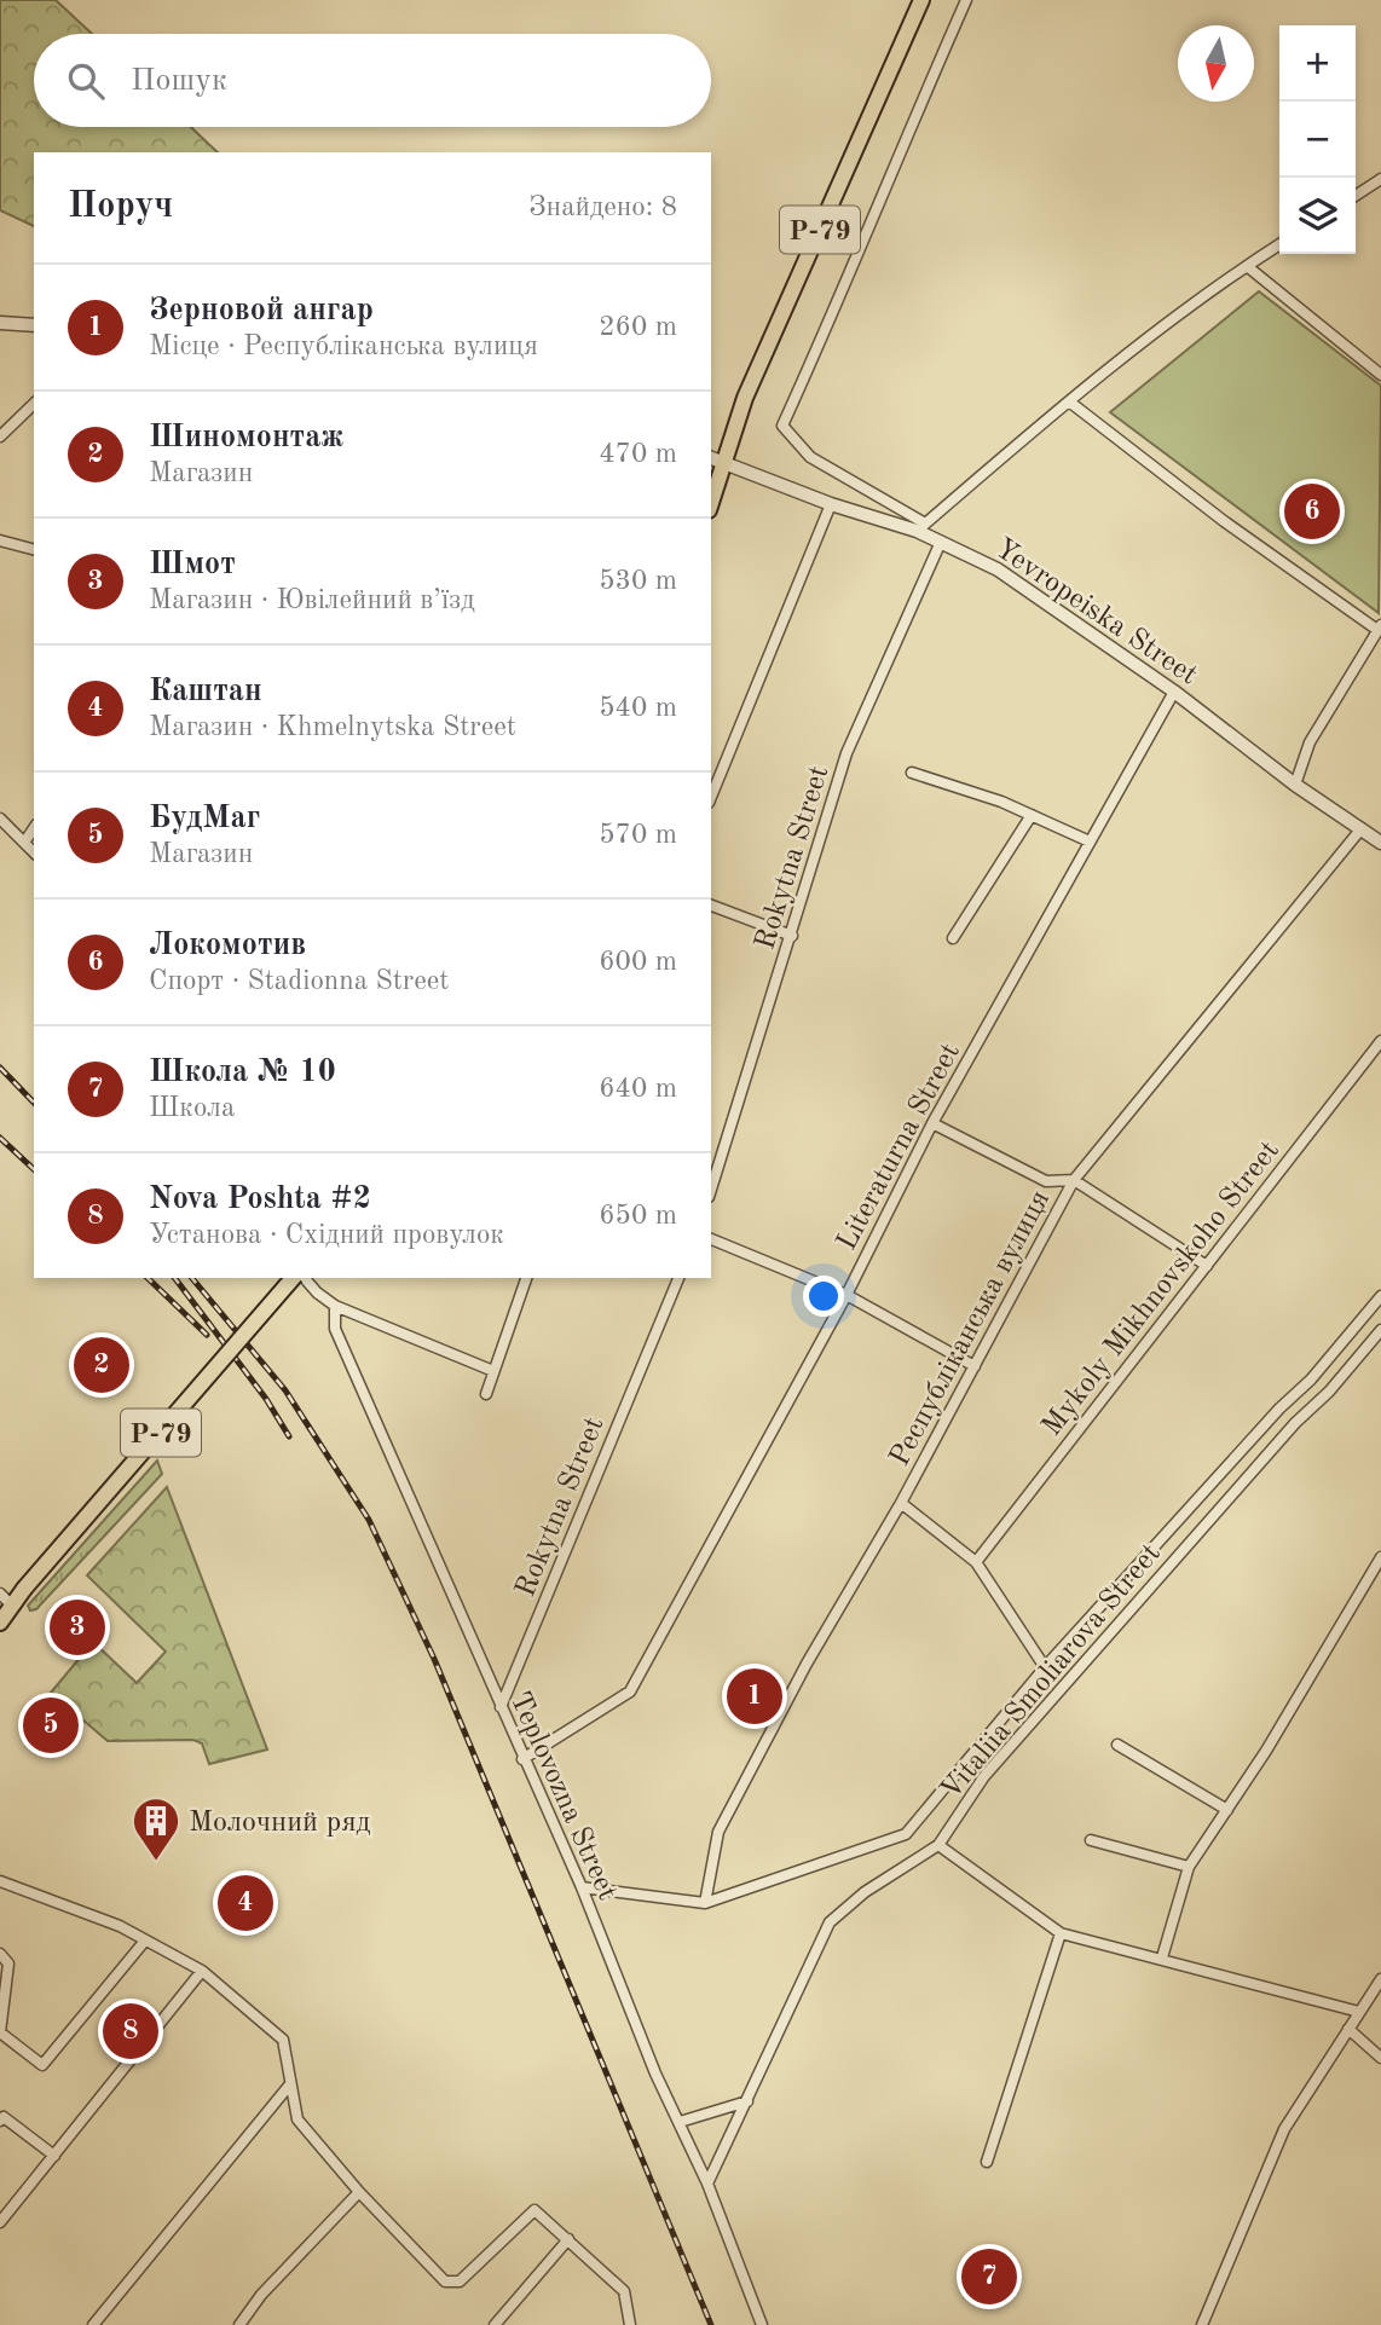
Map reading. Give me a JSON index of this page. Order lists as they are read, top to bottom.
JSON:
{
  "streets": {
    "main road": ["Р-79"],
    "street": [
      "Yevropeiska Street",
      "Rokytna Street",
      "Literaturna Street",
      "Mykoly Mikhnovskoho Street",
      "Республіканська вулиця",
      "Vitaliia Smoliarova Street",
      "Teplovozna Street"
    ]
  },
  "crossings": [
    ["Р-79", "Yevropeiska Street"],
    ["Yevropeiska Street", "Rokytna Street"],
    ["Yevropeiska Street", "Literaturna Street"],
    ["Yevropeiska Street", "Республіканська вулиця"],
    ["Rokytna Street", "Teplovozna Street"],
    ["Literaturna Street", "Teplovozna Street"],
    ["Республіканська вулиця", "Vitaliia Smoliarova Street"],
    ["Vitaliia Smoliarova Street", "Teplovozna Street"]
  ],
  "places": {
    "building": ["Молочний ряд"]
  },
  "north": "bottom",
  "page": {
    "map_buttons": ["+", "−"],
    "search": "Пошук",
    "heading": ["Поруч", "Знайдено: 8"],
    "list": [
      {
        "mark": "1",
        "name": "Зерновой ангар",
        "note": "Місце · Республіканська вулиця",
        "value": "260 m"
      },
      {
        "mark": "2",
        "name": "Шиномонтаж",
        "note": "Магазин",
        "value": "470 m"
      },
      {
        "mark": "3",
        "name": "Шмот",
        "note": "Магазин · Ювілейний в’їзд",
        "value": "530 m"
      },
      {
        "mark": "4",
        "name": "Каштан",
        "note": "Магазин · Khmelnytska Street",
        "value": "540 m"
      },
      {
        "mark": "5",
        "name": "БудМаг",
        "note": "Магазин",
        "value": "570 m"
      },
      {
        "mark": "6",
        "name": "Локомотив",
        "note": "Спорт · Stadionna Street",
        "value": "600 m"
      },
      {
        "mark": "7",
        "name": "Школа № 10",
        "note": "Школа",
        "value": "640 m"
      },
      {
        "mark": "8",
        "name": "Nova Poshta #2",
        "note": "Установа · Східний провулок",
        "value": "650 m"
      }
    ],
    "pins": [
      "6",
      "2",
      "3",
      "1",
      "5",
      "4",
      "8",
      "7"
    ]
  }
}
